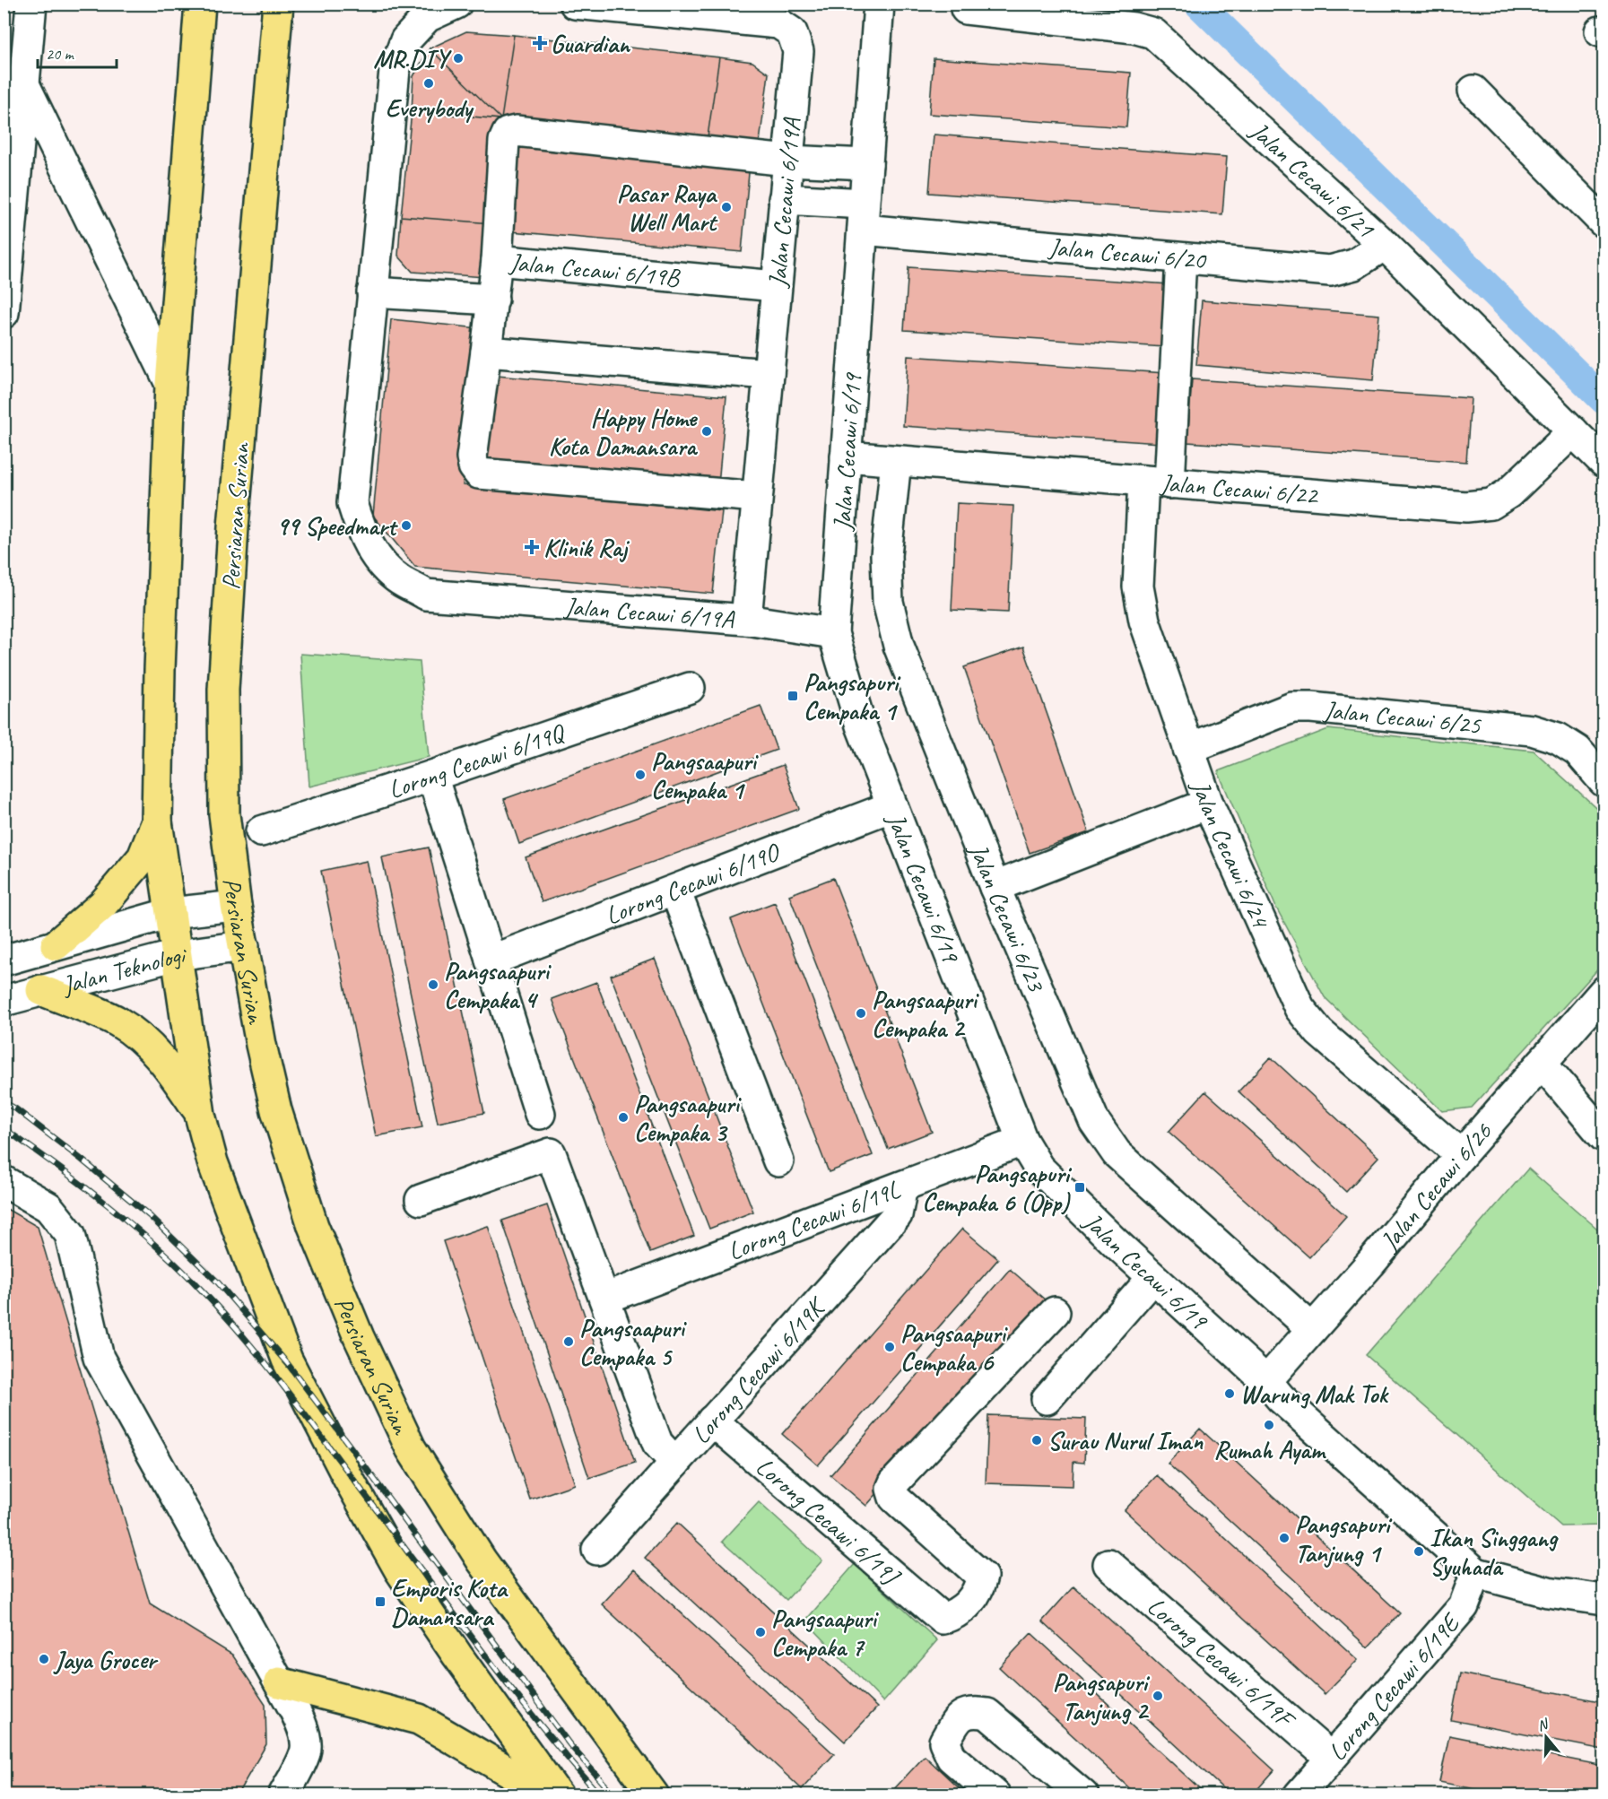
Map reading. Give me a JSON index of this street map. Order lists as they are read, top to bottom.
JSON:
{
  "streets": {
    "main road": ["Persiaran Surian"],
    "street": [
      "Jalan Cecawi 6/21",
      "Jalan Cecawi 6/19A",
      "Jalan Cecawi 6/20",
      "Jalan Cecawi 6/19B",
      "Jalan Cecawi 6/19",
      "Jalan Cecawi 6/22",
      "Jalan Cecawi 6/25",
      "Lorong Cecawi 6/19Q",
      "Jalan Cecawi 6/24",
      "Lorong Cecawi 6/19O",
      "Jalan Cecawi 6/23",
      "Jalan Teknologi",
      "Jalan Cecawi 6/26",
      "Lorong Cecawi 6/19L",
      "Lorong Cecawi 6/19K",
      "Lorong Cecawi 6/19J",
      "Lorong Cecawi 6/19F",
      "Lorong Cecawi 6/19E"
    ]
  },
  "crossings": [
    ["Jalan Cecawi 6/21", "Jalan Cecawi 6/20"],
    ["Jalan Cecawi 6/21", "Jalan Cecawi 6/22"],
    ["Jalan Cecawi 6/19A", "Jalan Cecawi 6/20"],
    ["Jalan Cecawi 6/19A", "Jalan Cecawi 6/19B"],
    ["Jalan Cecawi 6/20", "Jalan Cecawi 6/19"],
    ["Jalan Cecawi 6/20", "Jalan Cecawi 6/24"],
    ["Jalan Cecawi 6/19", "Lorong Cecawi 6/19O"],
    ["Jalan Cecawi 6/19", "Jalan Cecawi 6/26"],
    ["Jalan Cecawi 6/19", "Lorong Cecawi 6/19L"],
    ["Jalan Cecawi 6/19", "Lorong Cecawi 6/19E"],
    ["Jalan Cecawi 6/22", "Jalan Cecawi 6/24"],
    ["Jalan Cecawi 6/22", "Jalan Cecawi 6/23"],
    ["Persiaran Surian", "Jalan Teknologi"],
    ["Jalan Cecawi 6/25", "Jalan Cecawi 6/24"],
    ["Jalan Cecawi 6/24", "Jalan Cecawi 6/26"],
    ["Jalan Cecawi 6/23", "Jalan Cecawi 6/26"],
    ["Lorong Cecawi 6/19L", "Lorong Cecawi 6/19K"],
    ["Lorong Cecawi 6/19K", "Lorong Cecawi 6/19J"],
    ["Lorong Cecawi 6/19F", "Lorong Cecawi 6/19E"]
  ],
  "places": {
    "health": ["Guardian", "Klinik Raj"],
    "other": [
      "MR.DIY",
      "Everybody",
      "Pasar Raya Well Mart",
      "Happy Home Kota Damansara",
      "99 Speedmart",
      "Pangsaapuri Cempaka 1",
      "Pangsaapuri Cempaka 4",
      "Pangsaapuri Cempaka 2",
      "Pangsaapuri Cempaka 3",
      "Pangsaapuri Cempaka 5",
      "Pangsaapuri Cempaka 6",
      "Warung Mak Tok",
      "Rumah Ayam",
      "Surau Nurul Iman",
      "Pangsapuri Tanjung 1",
      "Ikan Singgang Syuhada",
      "Pangsaapuri Cempaka 7",
      "Jaya Grocer",
      "Pangsapuri Tanjung 2"
    ],
    "transit": ["Pangsapuri Cempaka 1", "Pangsapuri Cempaka 6 (Opp)", "Emporis Kota Damansara"]
  },
  "scale_bar": "20 m",
  "north": "top"
}
